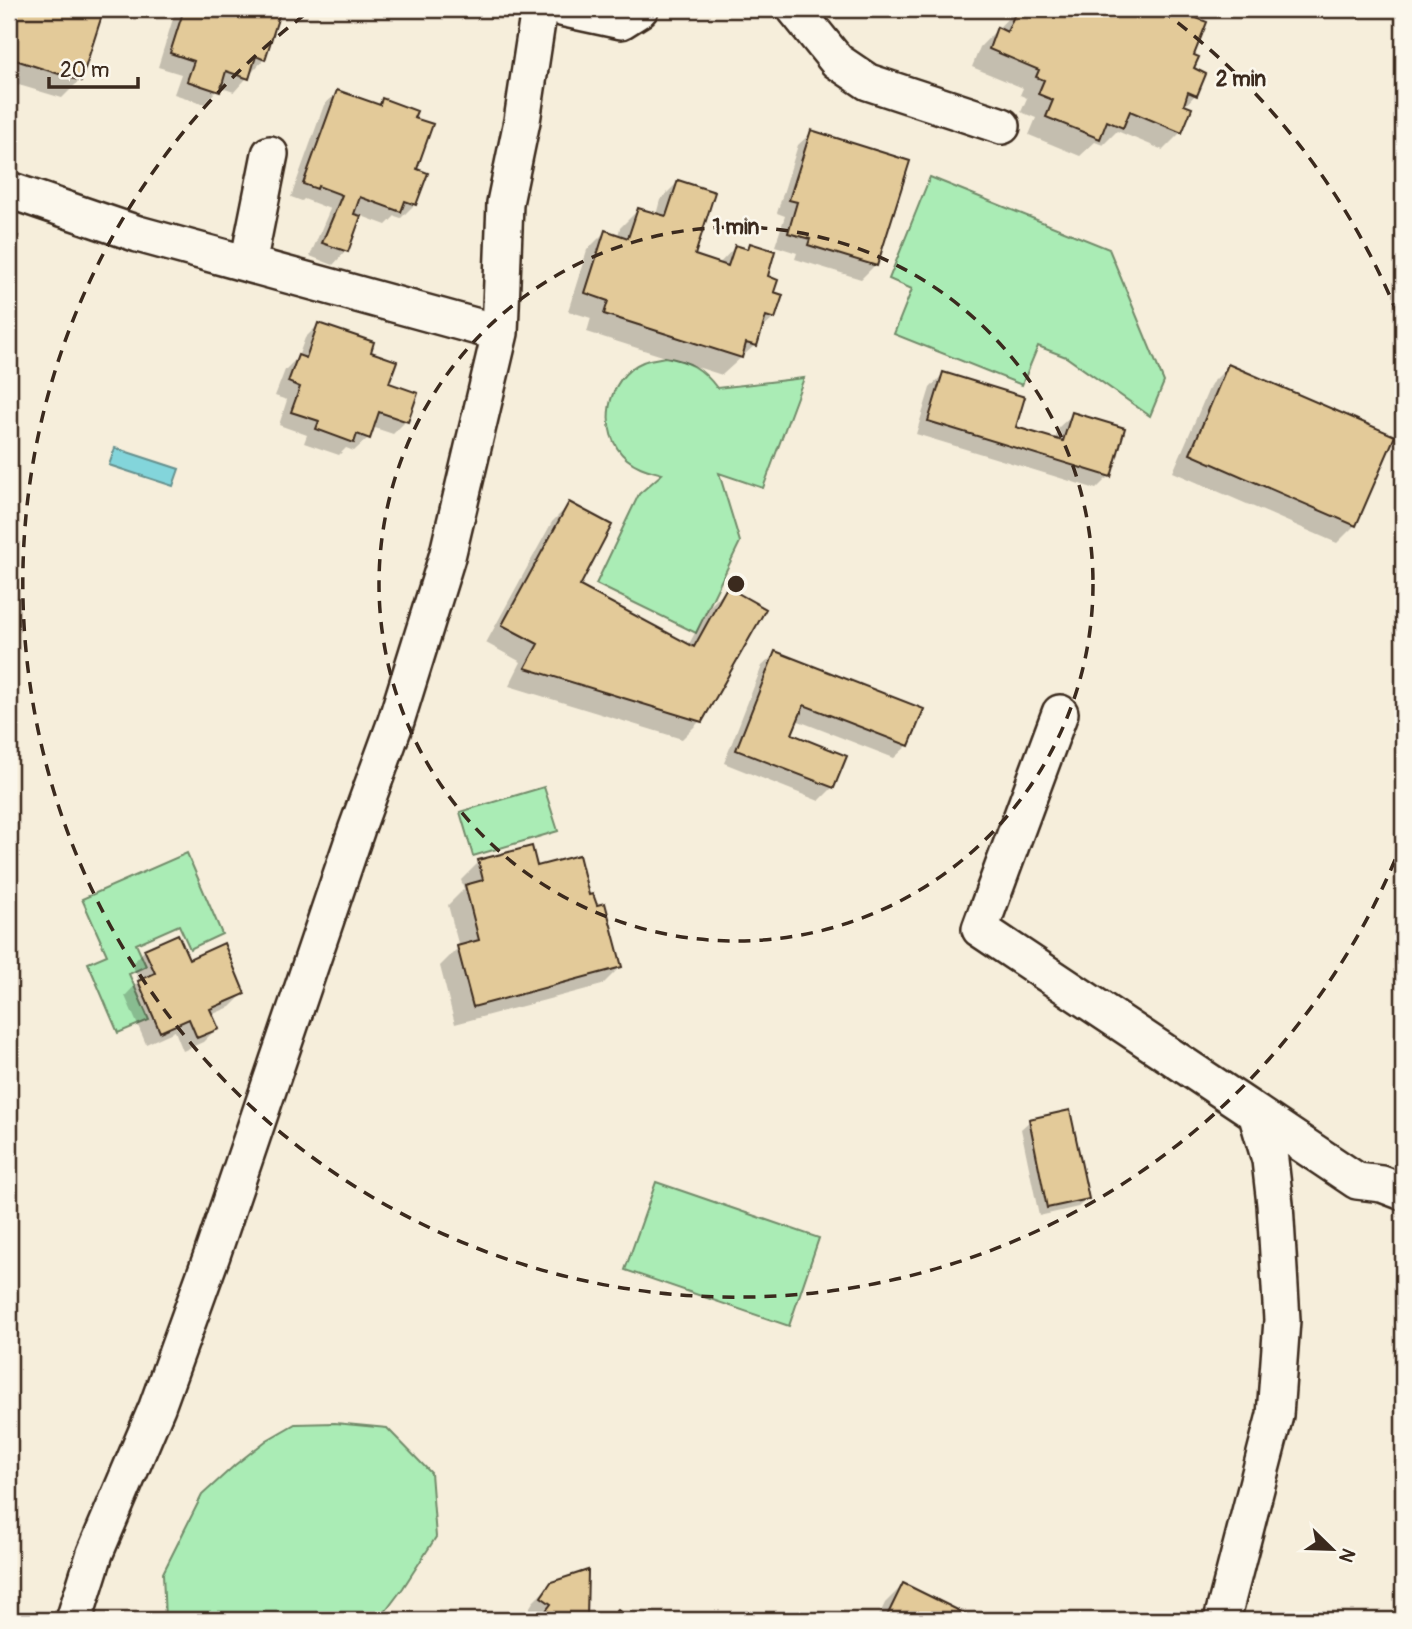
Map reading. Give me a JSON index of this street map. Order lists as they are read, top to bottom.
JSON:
{
  "scale_bar": "20 m",
  "north": "bottom right",
  "rings": ["2 min", "1 min"]
}
